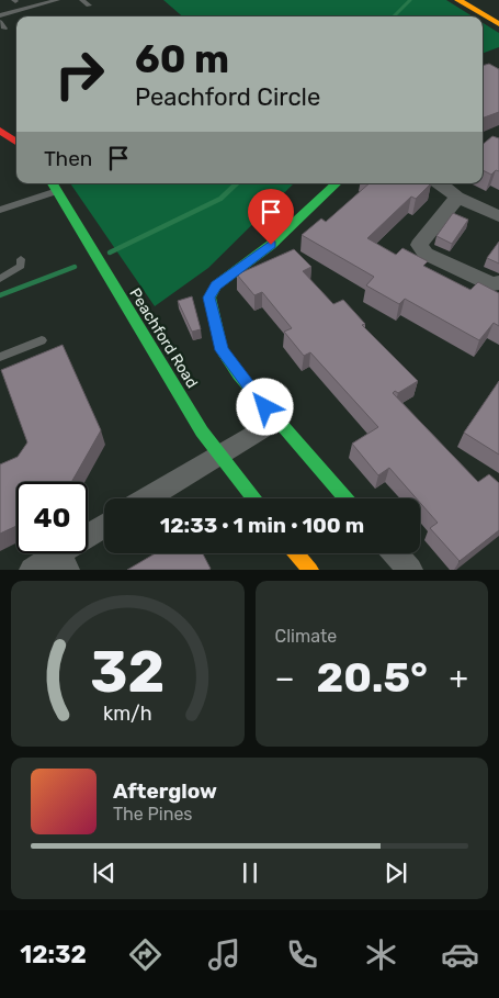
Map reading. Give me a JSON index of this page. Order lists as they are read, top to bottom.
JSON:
{
  "streets": {
    "street": ["Peachford Road"]
  },
  "page": {
    "turn": ["60 m", "Peachford Circle"],
    "then": "Then",
    "limit": "40",
    "trip": "12:33 · 1 min · 100 m",
    "tile": "Climate",
    "heat": ["−", "20.5°", "+"],
    "song": ["Afterglow", "The Pines"],
    "tabs": "12:32",
    "gauge": ["32", "km/h"]
  }
}
